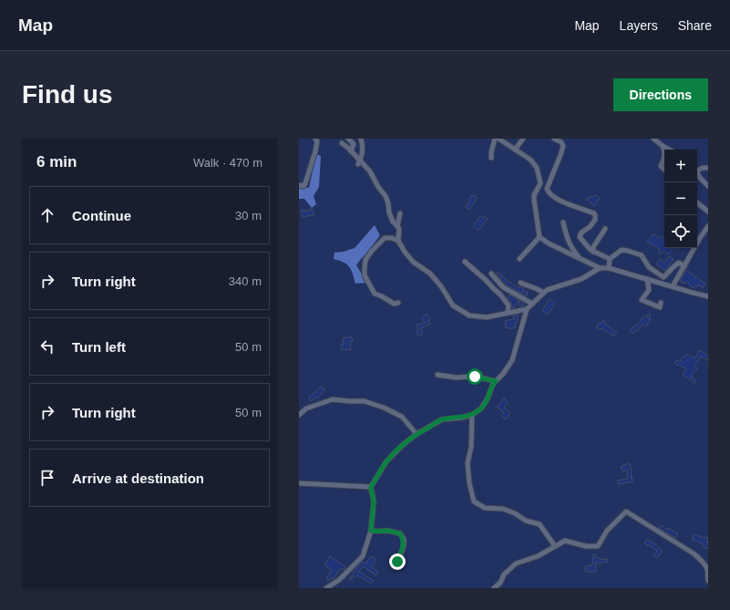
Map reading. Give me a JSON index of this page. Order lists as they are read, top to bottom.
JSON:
{
  "page": {
    "header": "Map",
    "nav": ["Map", "Layers", "Share"],
    "buttons": "Directions",
    "title": "Find us",
    "heading": ["6 min", "Walk · 470 m"],
    "map_buttons": ["+", "−"],
    "list": [
      ["Continue", "30 m"],
      ["Turn right", "340 m"],
      ["Turn left", "50 m"],
      ["Turn right", "50 m"],
      "Arrive at destination"
    ]
  }
}
